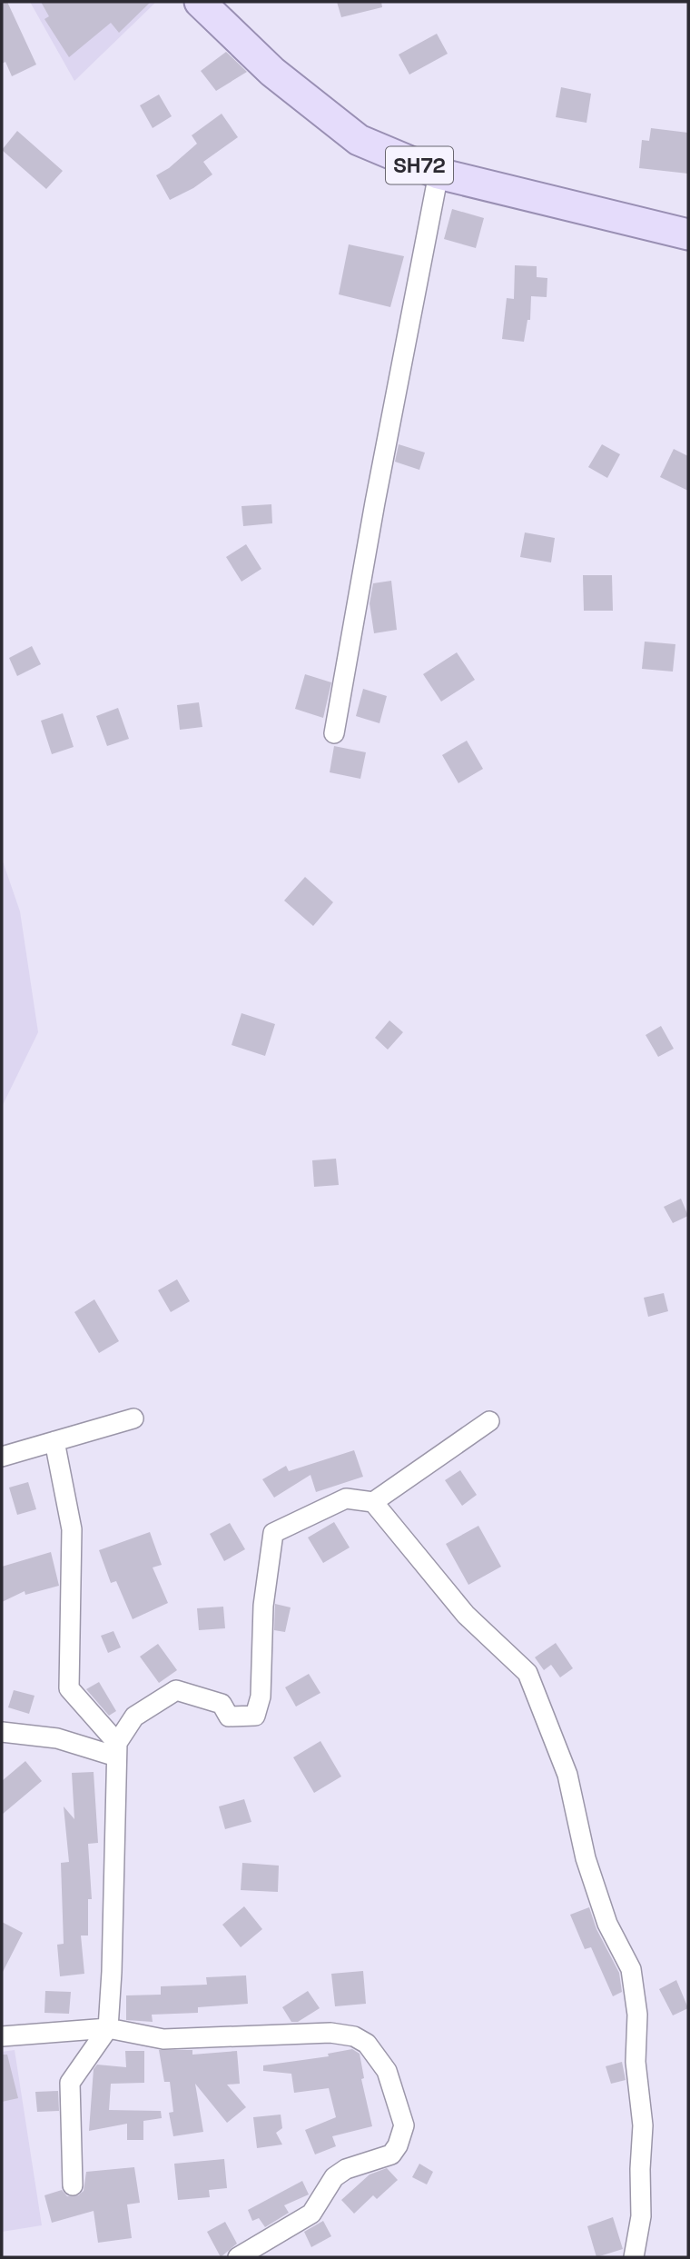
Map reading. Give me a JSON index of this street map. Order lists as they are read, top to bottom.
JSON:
{
  "streets": {
    "main road": ["SH72"]
  }
}
